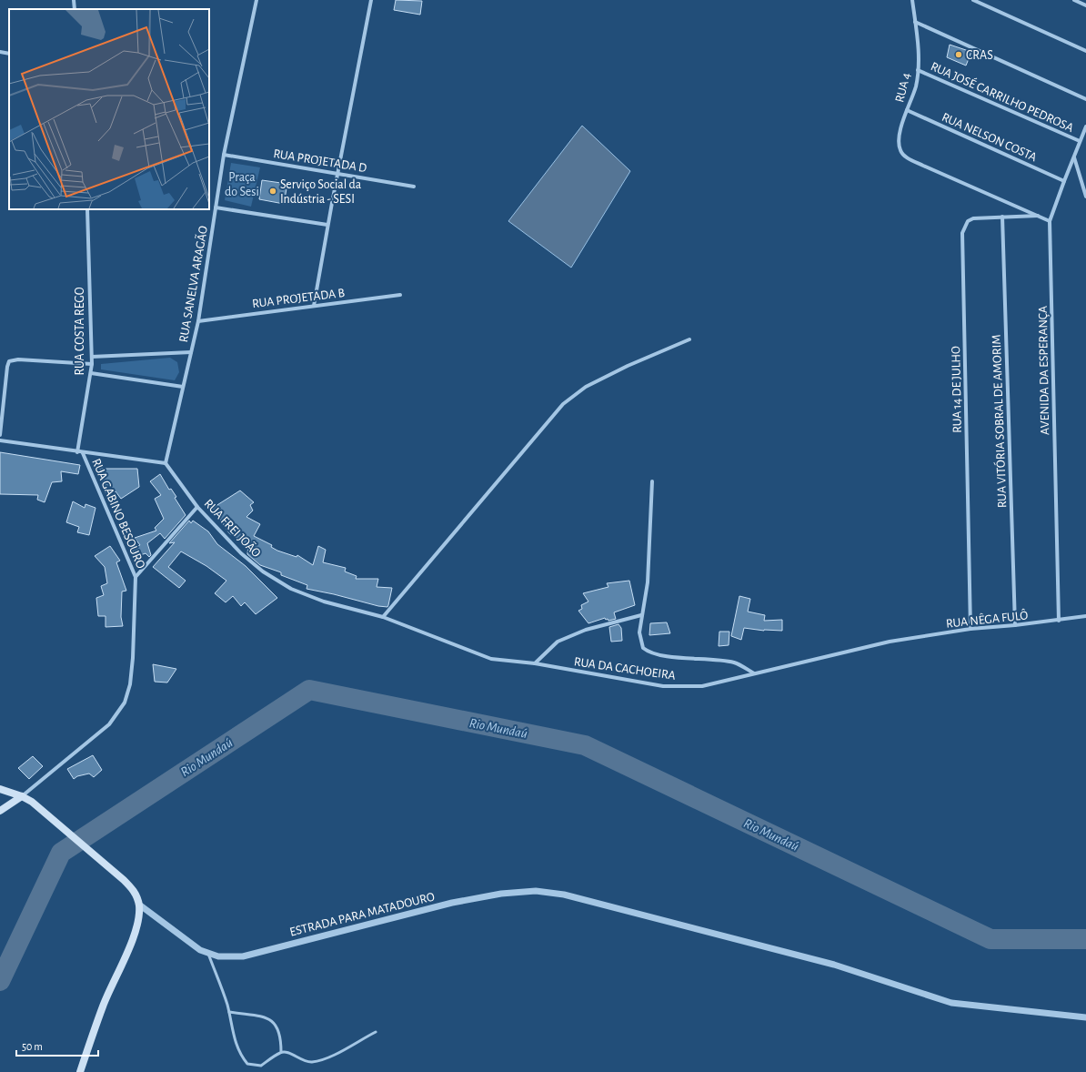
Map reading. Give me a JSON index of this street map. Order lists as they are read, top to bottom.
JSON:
{
  "streets": {
    "street": [
      "RUA 4",
      "RUA JOSÉ CARRILHO PEDROSA",
      "RUA NELSON COSTA",
      "RUA PROJETADA D",
      "RUA SANELVA ARAGÃO",
      "RUA PROJETADA B",
      "RUA COSTA REGO",
      "AVENIDA DA ESPERANÇA",
      "RUA 14 DE JULHO",
      "RUA VITÓRIA SOBRAL DE AMORIM",
      "RUA GABINO BESOURO",
      "RUA FREI JOÃO",
      "RUA NÊGA FULÔ",
      "RUA DA CACHOEIRA",
      "ESTRADA PARA MATADOURO"
    ]
  },
  "crossings": [
    ["RUA 4", "RUA JOSÉ CARRILHO PEDROSA"],
    ["RUA 4", "RUA NELSON COSTA"],
    ["RUA 4", "RUA 14 DE JULHO"],
    ["RUA JOSÉ CARRILHO PEDROSA", "AVENIDA DA ESPERANÇA"],
    ["RUA NELSON COSTA", "AVENIDA DA ESPERANÇA"],
    ["RUA PROJETADA D", "RUA SANELVA ARAGÃO"],
    ["RUA SANELVA ARAGÃO", "RUA PROJETADA B"],
    ["RUA SANELVA ARAGÃO", "RUA FREI JOÃO"],
    ["AVENIDA DA ESPERANÇA", "RUA NÊGA FULÔ"],
    ["RUA 14 DE JULHO", "RUA VITÓRIA SOBRAL DE AMORIM"],
    ["RUA 14 DE JULHO", "RUA NÊGA FULÔ"],
    ["RUA VITÓRIA SOBRAL DE AMORIM", "RUA NÊGA FULÔ"],
    ["RUA FREI JOÃO", "RUA DA CACHOEIRA"],
    ["RUA NÊGA FULÔ", "RUA DA CACHOEIRA"]
  ],
  "water": ["Rio Mundaú"],
  "parks": ["Praça do Sesi"],
  "places": ["CRAS", "Serviço Social da Indústria - SESI"],
  "scale_bar": "50 m"
}
